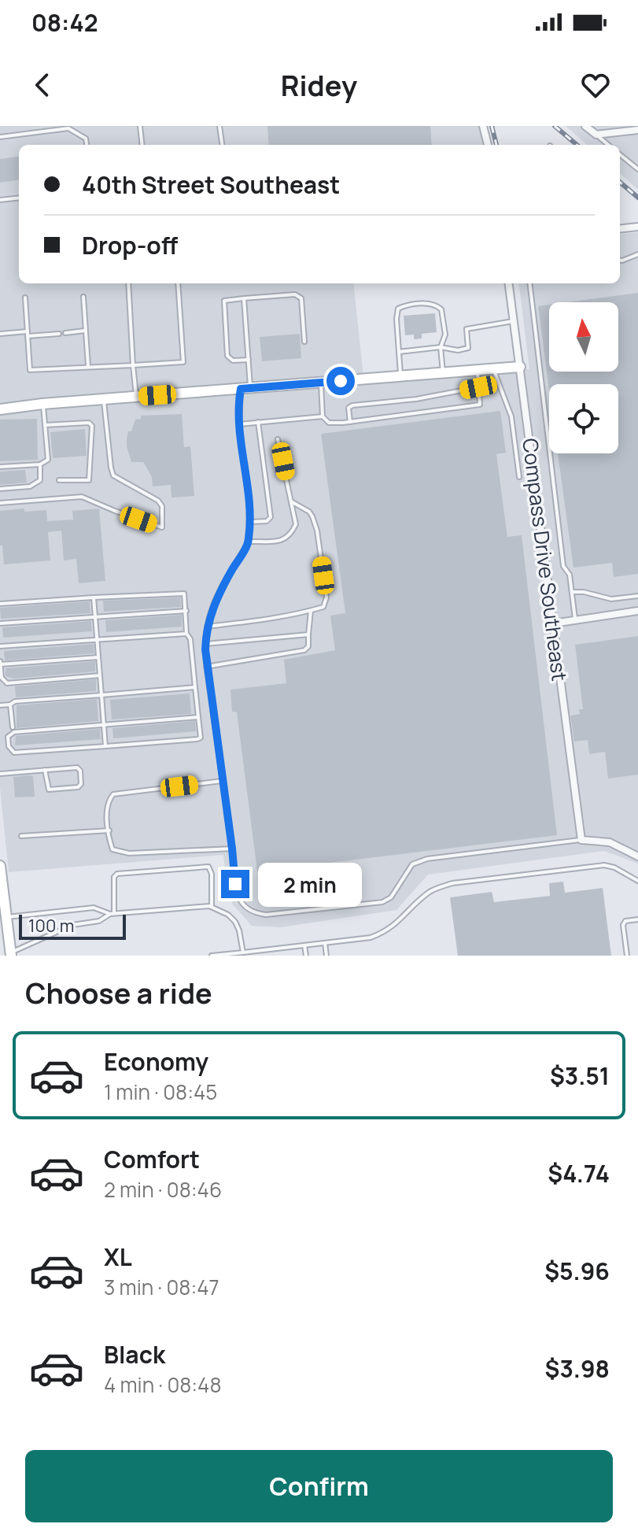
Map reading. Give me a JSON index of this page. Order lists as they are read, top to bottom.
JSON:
{
  "streets": {
    "street": ["Compass Drive Southeast"]
  },
  "scale_bar": "100 m",
  "north": "top",
  "page": {
    "status": "08:42",
    "header": "Ridey",
    "banner": ["40th Street Southeast", "Drop-off"],
    "bubble": "2 min",
    "scale": "100 m",
    "heading": "Choose a ride",
    "list": [
      {
        "name": "Economy",
        "note": "1 min · 08:45",
        "value": "$3.51"
      },
      {
        "name": "Comfort",
        "note": "2 min · 08:46",
        "value": "$4.74"
      },
      {
        "name": "XL",
        "note": "3 min · 08:47",
        "value": "$5.96"
      },
      {
        "name": "Black",
        "note": "4 min · 08:48",
        "value": "$3.98"
      }
    ],
    "buttons": "Confirm"
  }
}
